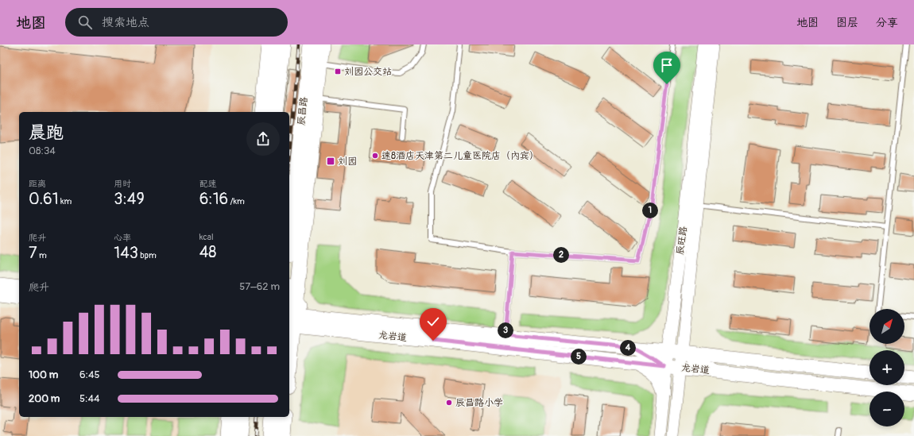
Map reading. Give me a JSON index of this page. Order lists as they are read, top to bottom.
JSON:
{
  "streets": {
    "main road": ["辰昌路", "龙岩道"],
    "street": ["辰旺路"]
  },
  "crossings": [
    ["辰旺路", "龙岩道"]
  ],
  "places": {
    "transit": ["刘园公交站", "刘园"],
    "other": ["速8酒店天津第二儿童医院店（内宾）", "辰昌路小学"]
  },
  "north": "top right",
  "page": {
    "header": "地图",
    "search": "搜索地点",
    "nav": ["地图", "图层", "分享"],
    "heading": ["晨跑", "08:34"],
    "stats": [
      ["距离", "0.61 km"],
      ["用时", "3:49"],
      ["配速", "6:16 /km"],
      ["爬升", "7 m"],
      ["心率", "143 bpm"],
      ["kcal", "48"]
    ],
    "pins": [
      "1",
      "2",
      "3",
      "4",
      "5"
    ],
    "chart": ["爬升", "57–62 m"],
    "map_buttons": ["+", "−"],
    "list": [
      {
        "name": "100 m",
        "note": "6:45"
      },
      {
        "name": "200 m",
        "note": "5:44"
      }
    ]
  }
}
